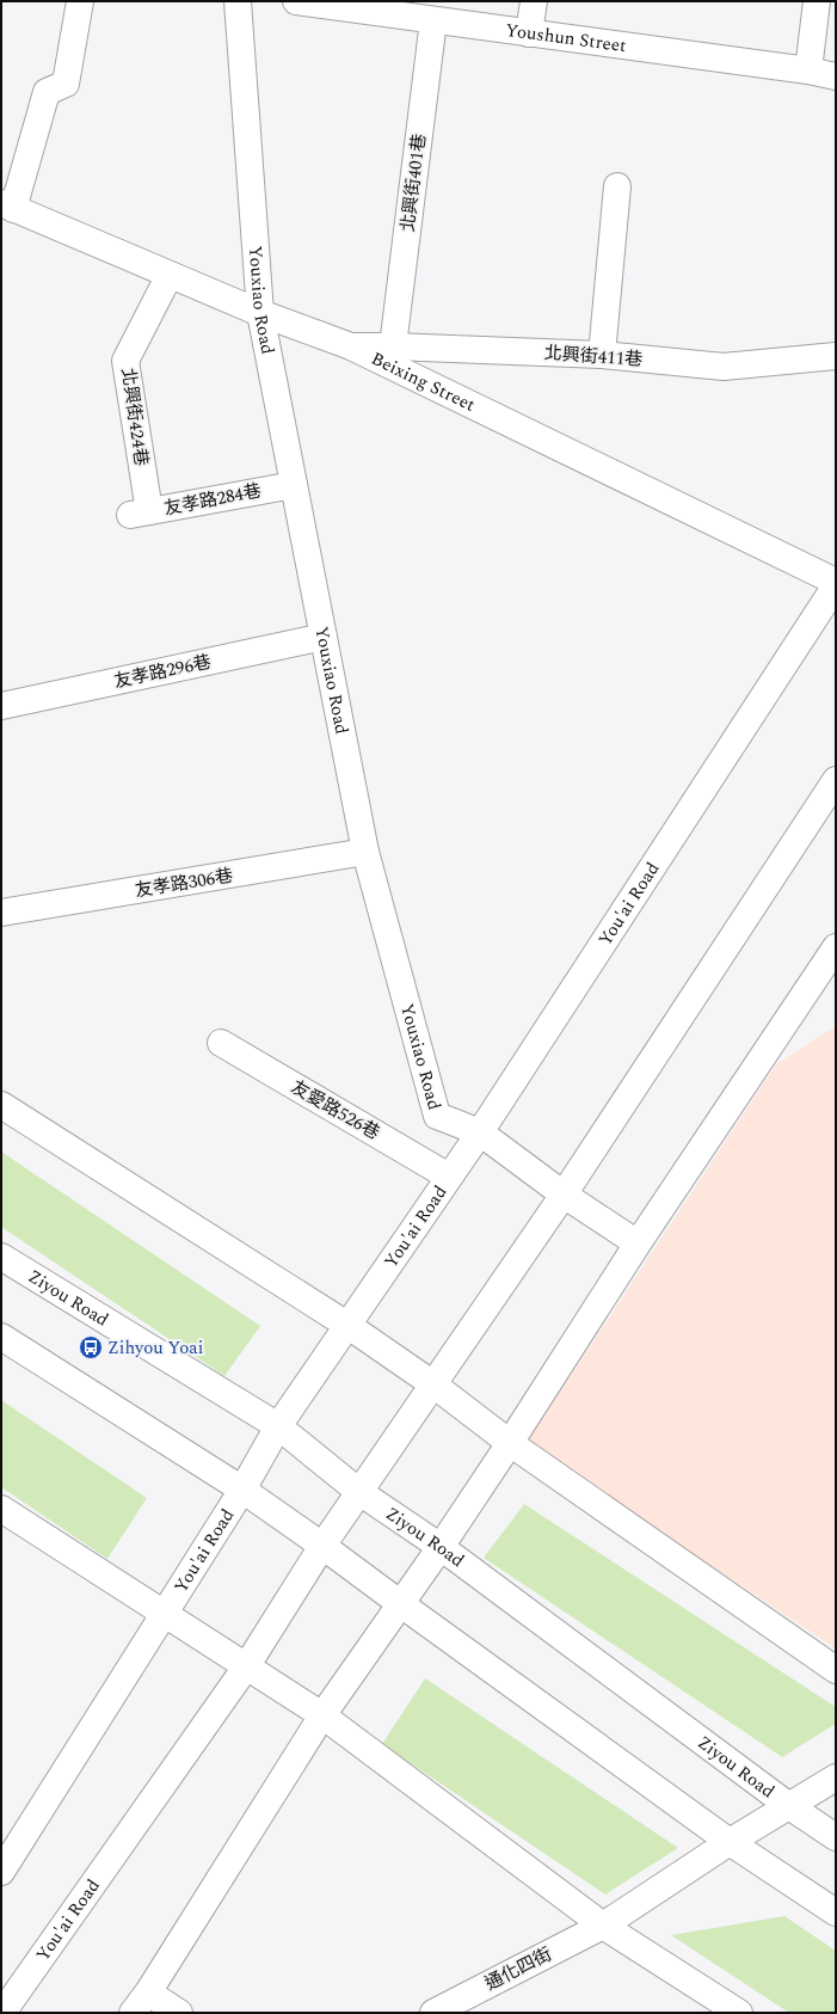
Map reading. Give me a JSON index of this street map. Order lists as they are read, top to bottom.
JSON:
{
  "streets": {
    "street": [
      "Youshun Street",
      "北興街401巷",
      "Youxiao Road",
      "北興街411巷",
      "Beixing Street",
      "北興街424巷",
      "友孝路284巷",
      "友孝路296巷",
      "友孝路306巷",
      "You'ai Road",
      "友愛路526巷",
      "Ziyou Road",
      "通化四街"
    ]
  },
  "crossings": [
    ["Youshun Street", "北興街401巷"],
    ["北興街401巷", "北興街411巷"],
    ["Youxiao Road", "Beixing Street"],
    ["Youxiao Road", "友孝路284巷"],
    ["Youxiao Road", "友孝路296巷"],
    ["Youxiao Road", "友孝路306巷"],
    ["Youxiao Road", "You'ai Road"],
    ["北興街411巷", "Beixing Street"],
    ["Beixing Street", "北興街424巷"],
    ["Beixing Street", "You'ai Road"],
    ["北興街424巷", "友孝路284巷"],
    ["You'ai Road", "友愛路526巷"],
    ["You'ai Road", "Ziyou Road"],
    ["Ziyou Road", "通化四街"]
  ],
  "places": {
    "bus stop": ["Zihyou Yoai"]
  }
}
